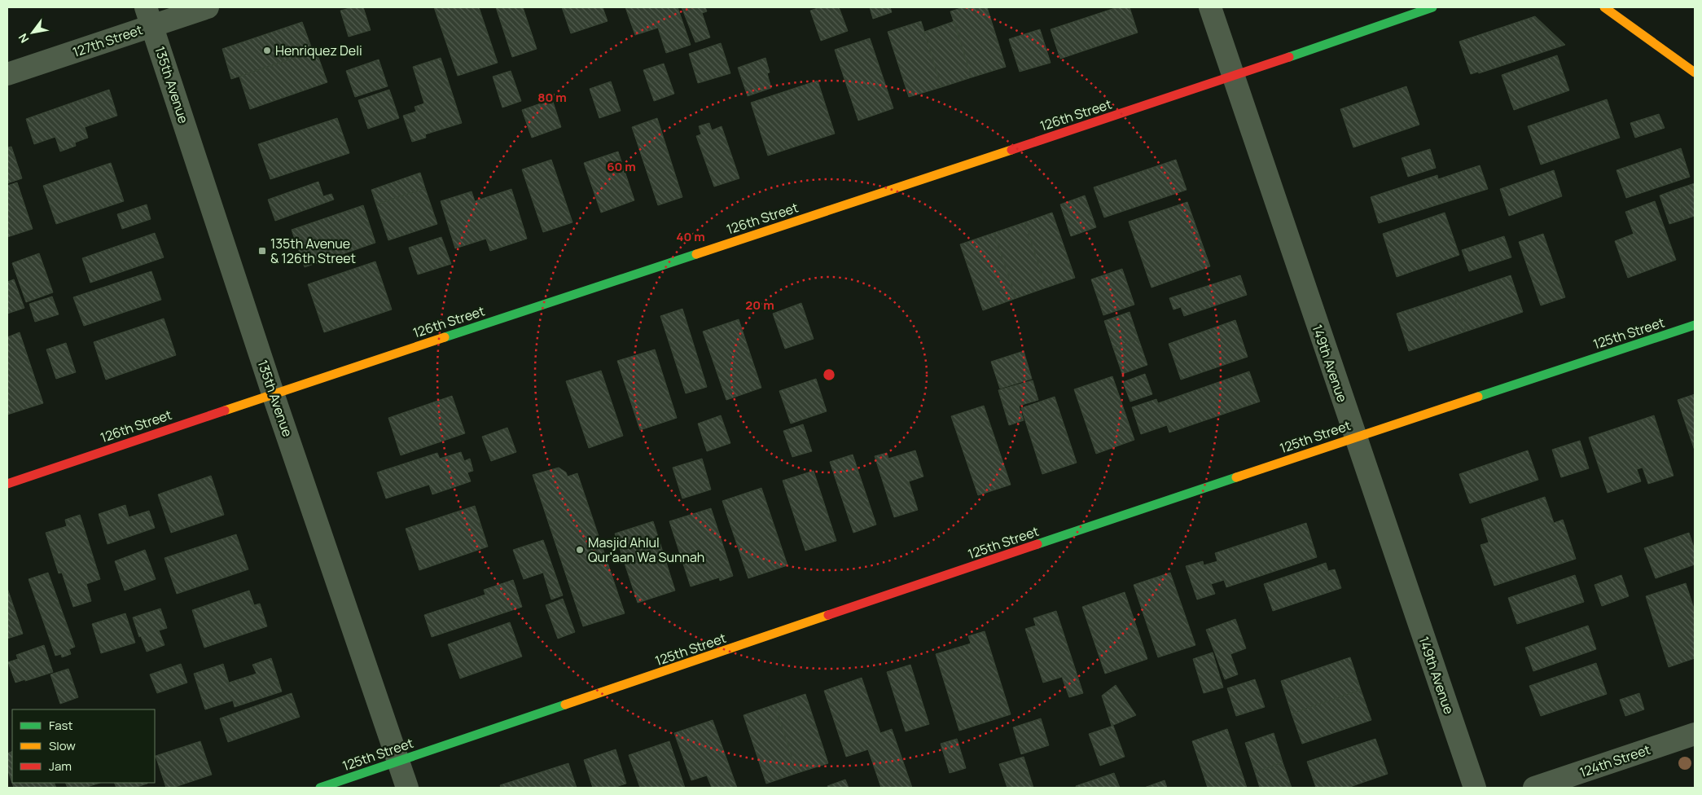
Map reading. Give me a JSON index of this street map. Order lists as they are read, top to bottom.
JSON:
{
  "streets": {
    "street": [
      "127th Street",
      "135th Avenue",
      "126th Street",
      "125th Street",
      "149th Avenue",
      "124th Street"
    ]
  },
  "crossings": [
    ["127th Street", "135th Avenue"],
    ["135th Avenue", "126th Street"],
    ["135th Avenue", "125th Street"],
    ["126th Street", "149th Avenue"],
    ["125th Street", "149th Avenue"]
  ],
  "places": {
    "other": ["Henriquez Deli", "Masjid Ahlul Qur'aan Wa Sunnah"],
    "transit": ["135th Avenue & 126th Street"]
  },
  "legend": ["Fast", "Slow", "Jam"],
  "north": "bottom left",
  "rings": [
    "80 m",
    "60 m",
    "40 m",
    "20 m"
  ]
}
